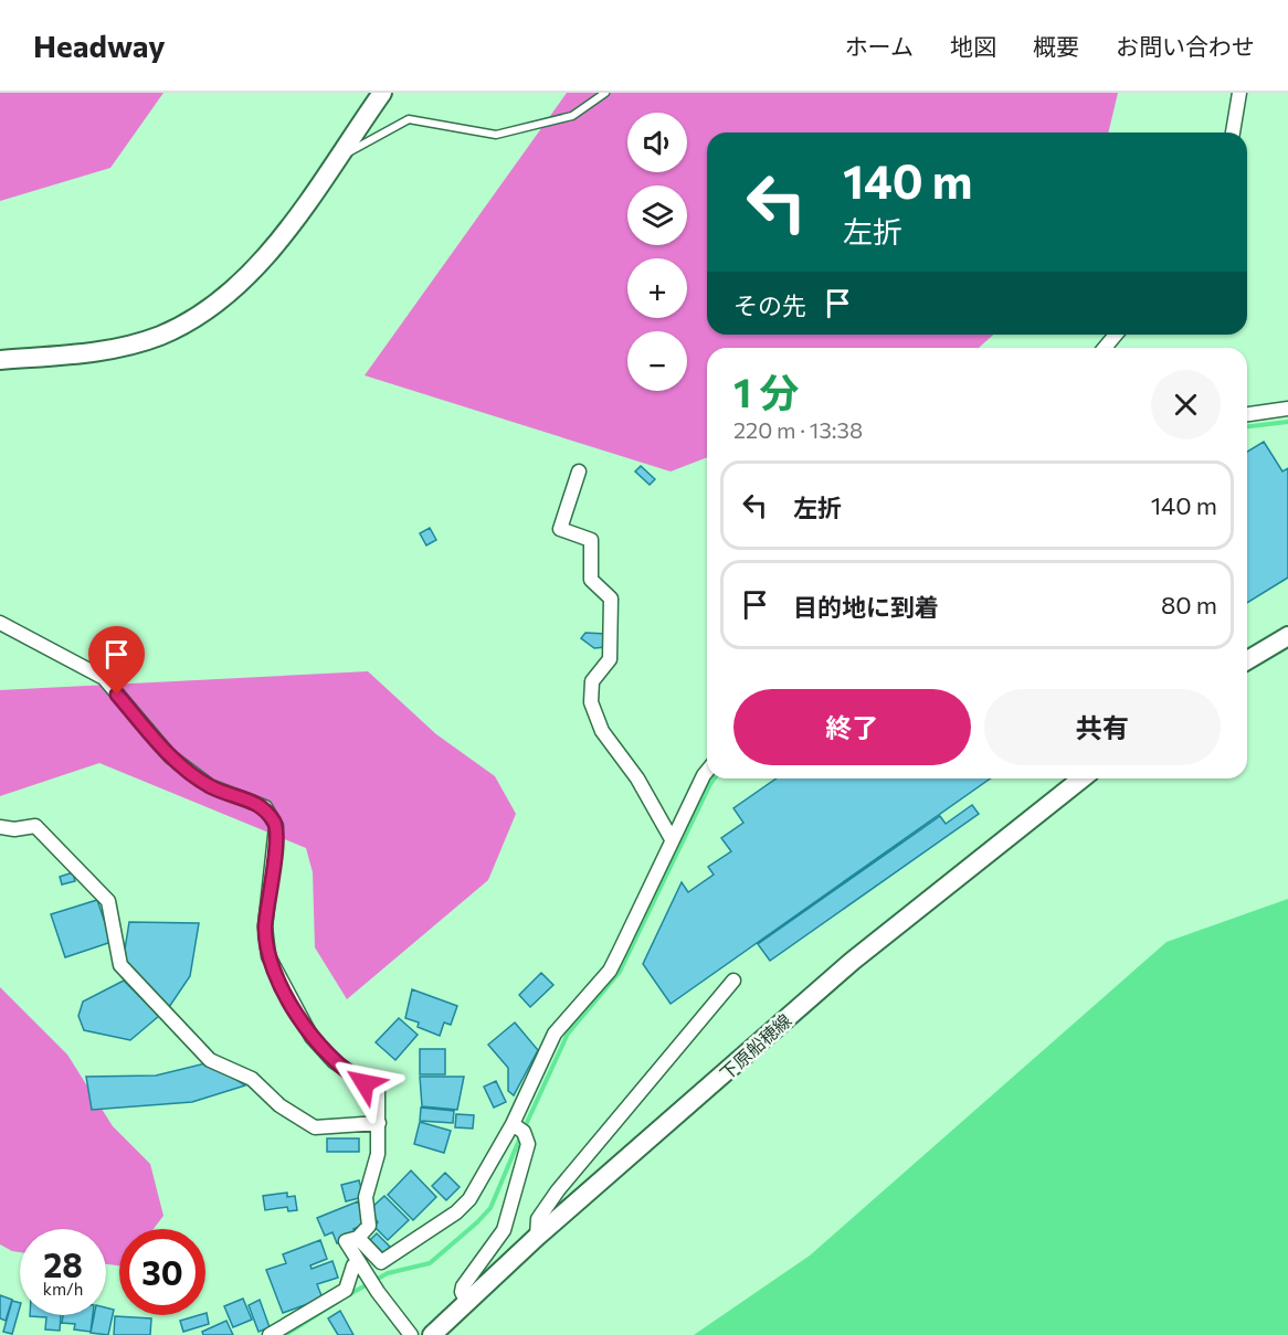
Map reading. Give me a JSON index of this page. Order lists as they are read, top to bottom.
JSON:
{
  "streets": {
    "main road": ["下原船穂線"]
  },
  "page": {
    "header": "Headway",
    "nav": [
      "ホーム",
      "地図",
      "概要",
      "お問い合わせ"
    ],
    "map_buttons": ["+", "−"],
    "turn": ["140 m", "左折"],
    "then": "その先",
    "heading": ["1 分", "220 m · 13:38"],
    "list": [
      {
        "name": "左折",
        "value": "140 m"
      },
      {
        "name": "目的地に到着",
        "value": "80 m"
      }
    ],
    "buttons": ["終了", "共有"],
    "speed": "28 km/h",
    "limit": "30"
  }
}
